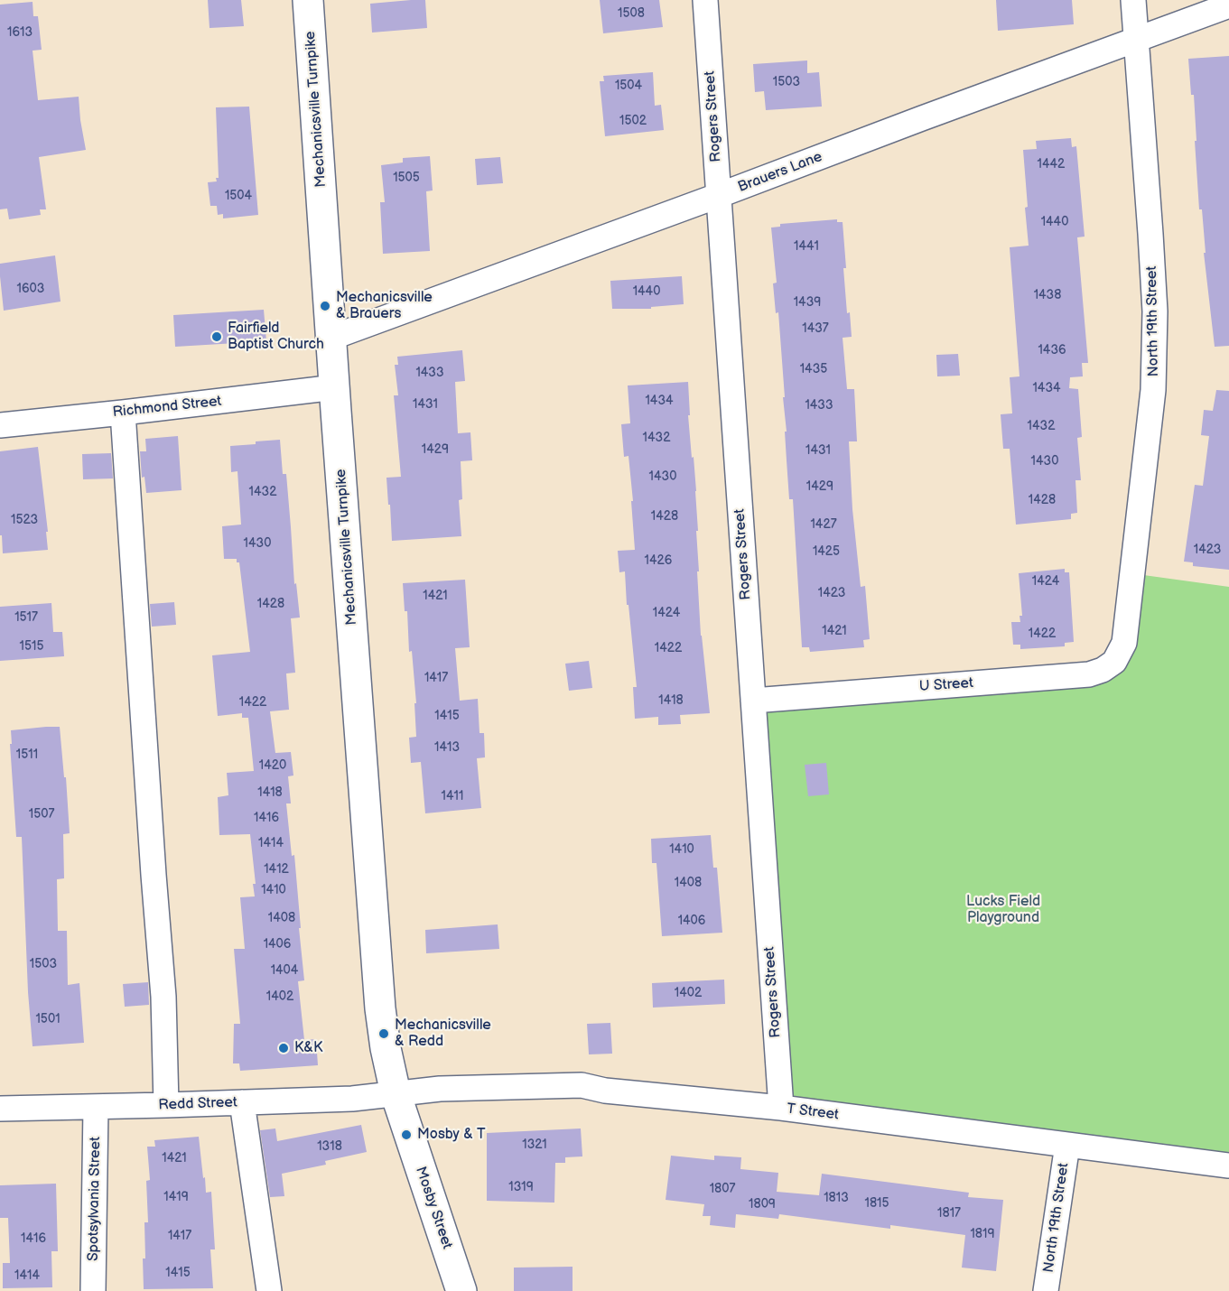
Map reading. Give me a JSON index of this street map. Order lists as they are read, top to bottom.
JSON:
{
  "streets": {
    "main road": ["Mechanicsville Turnpike", "Mosby Street"],
    "street": [
      "Rogers Street",
      "Brauers Lane",
      "North 19th Street",
      "Richmond Street",
      "U Street",
      "Redd Street",
      "T Street",
      "Spotsylvania Street"
    ]
  },
  "crossings": [
    ["Mechanicsville Turnpike", "Brauers Lane"],
    ["Mechanicsville Turnpike", "Richmond Street"],
    ["Mechanicsville Turnpike", "Redd Street"],
    ["Mechanicsville Turnpike", "T Street"],
    ["Mechanicsville Turnpike", "Mosby Street"],
    ["Rogers Street", "Brauers Lane"],
    ["Rogers Street", "U Street"],
    ["Rogers Street", "T Street"],
    ["Brauers Lane", "North 19th Street"],
    ["North 19th Street", "U Street"],
    ["North 19th Street", "T Street"],
    ["Redd Street", "T Street"],
    ["Redd Street", "Spotsylvania Street"],
    ["Redd Street", "Mosby Street"],
    ["T Street", "Mosby Street"]
  ],
  "parks": ["Lucks Field Playground"],
  "places": [
    "Mechanicsville & Brauers",
    "Fairfield Baptist Church",
    "Mechanicsville & Redd",
    "K&K",
    "Mosby & T"
  ],
  "house_numbers": [
    "1508",
    "1613",
    "1503",
    "1504",
    "1502",
    "1442",
    "1505",
    "1504",
    "1440",
    "1441",
    "1603",
    "1440",
    "1438",
    "1439",
    "1437",
    "1436",
    "1435",
    "1433",
    "1434",
    "1434",
    "1431",
    "1433",
    "1432",
    "1432",
    "1429",
    "1431",
    "1430",
    "1430",
    "1429",
    "1432",
    "1428",
    "1428",
    "1523",
    "1427",
    "1430",
    "1423",
    "1425",
    "1426",
    "1424",
    "1423",
    "1421",
    "1428",
    "1424",
    "1517",
    "1421",
    "1422",
    "1515",
    "1422",
    "1417",
    "1418",
    "1422",
    "1415",
    "1413",
    "1511",
    "1420",
    "1418",
    "1411",
    "1507",
    "1416",
    "1414",
    "1410",
    "1412",
    "1408",
    "1410",
    "1408",
    "1406",
    "1406",
    "1503",
    "1404",
    "1402",
    "1402",
    "1501",
    "1321",
    "1318",
    "1421",
    "1319",
    "1807",
    "1419",
    "1813",
    "1815",
    "1809",
    "1817",
    "1819",
    "1417",
    "1416",
    "1415",
    "1414"
  ]
}
